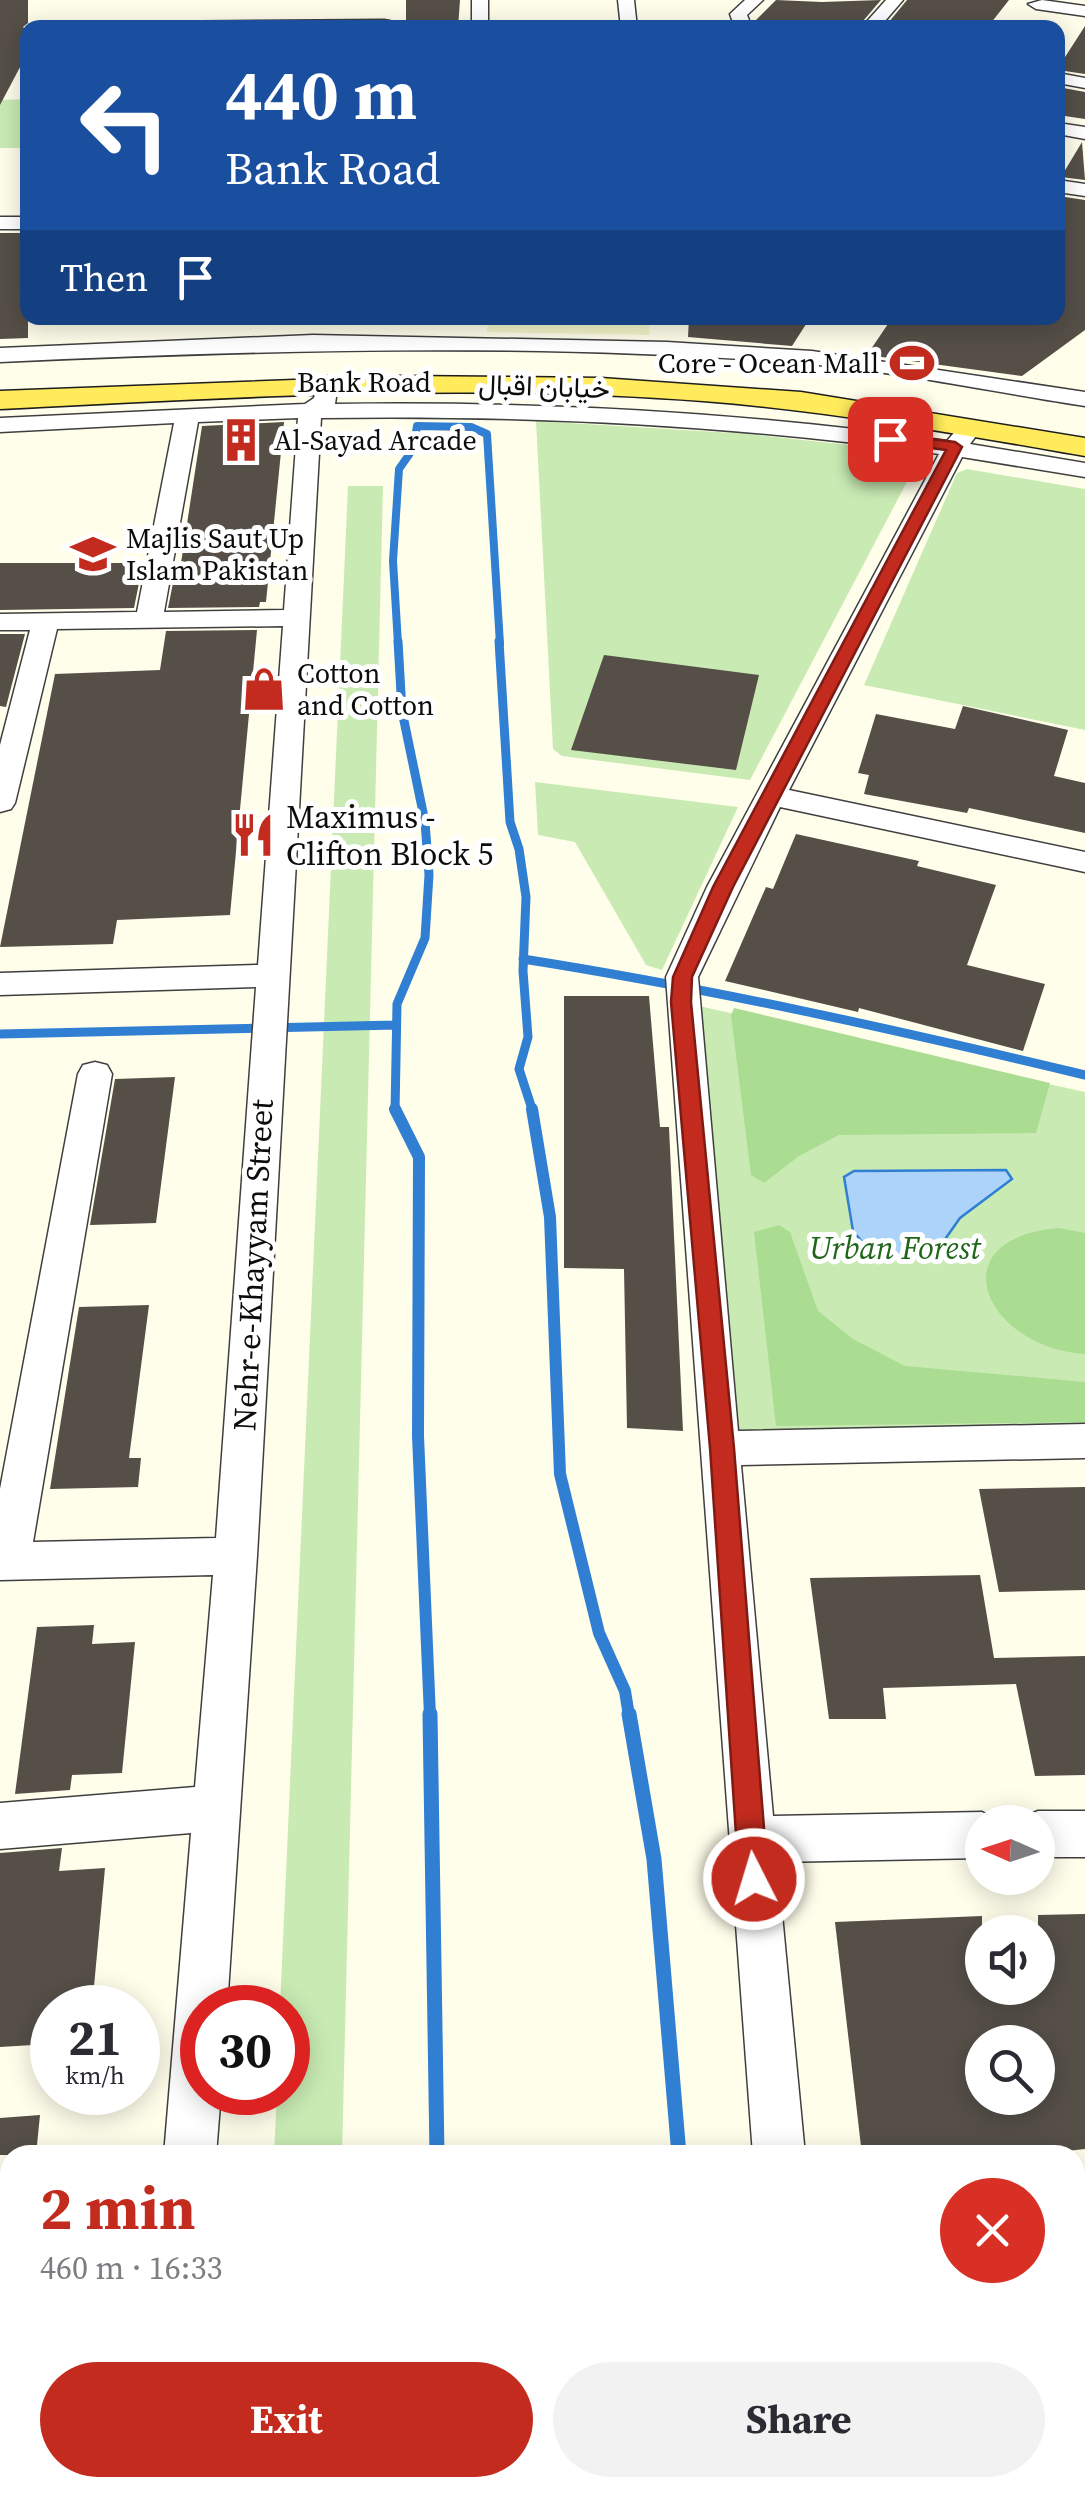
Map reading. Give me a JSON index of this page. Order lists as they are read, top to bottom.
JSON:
{
  "streets": {
    "main road": ["خیابان اقبال"],
    "street": ["Bank Road", "Nehr-e-Khayyam Street"]
  },
  "crossings": [
    ["Bank Road", "خیابان اقبال"],
    ["Bank Road", "Nehr-e-Khayyam Street"],
    ["خیابان اقبال", "Nehr-e-Khayyam Street"]
  ],
  "parks": ["Urban Forest"],
  "places": {
    "sports": ["Core - Ocean Mall"],
    "building": ["Al-Sayad Arcade"],
    "school or university": ["Majlis Saut Up Islam Pakistan"],
    "shop": ["Cotton and Cotton"],
    "restaurant": ["Maximus - Clifton Block 5"]
  },
  "north": "left",
  "page": {
    "turn": ["440 m", "Bank Road"],
    "then": "Then",
    "speed": "21 km/h",
    "limit": "30",
    "heading": ["2 min", "460 m · 16:33"],
    "buttons": ["Exit", "Share"]
  }
}
